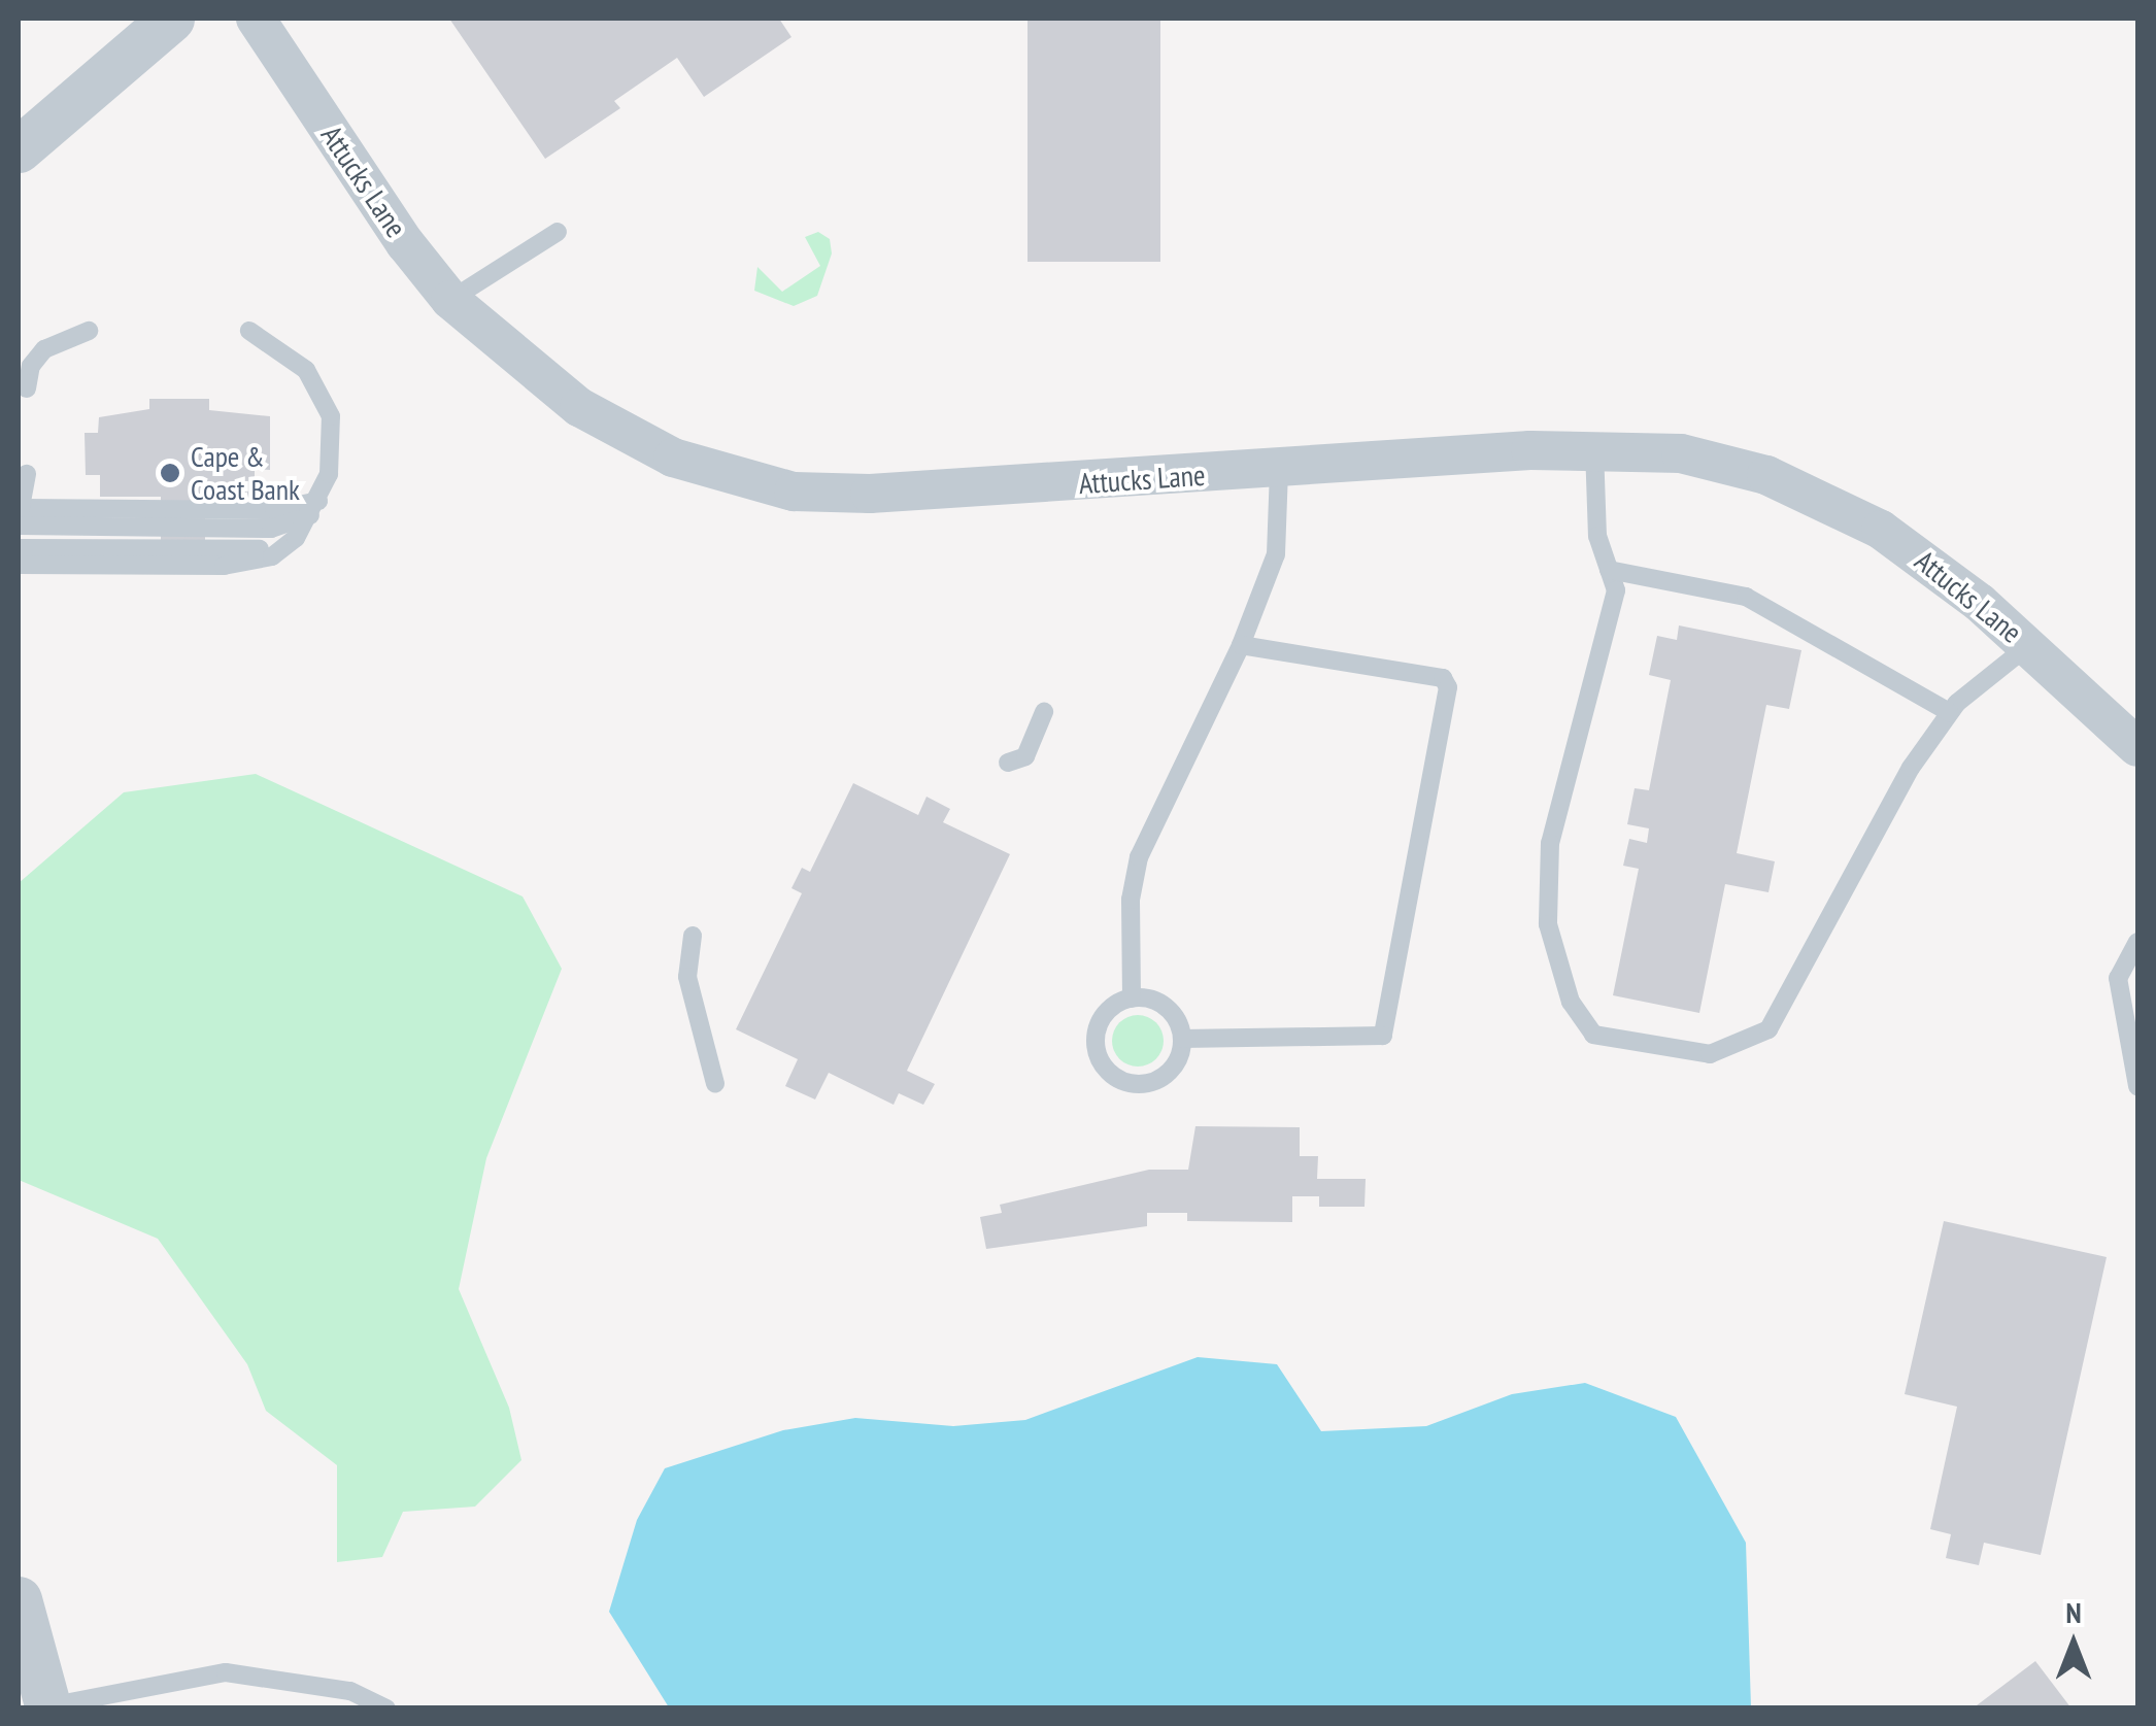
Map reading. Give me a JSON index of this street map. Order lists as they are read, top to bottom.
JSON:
{
  "streets": {
    "street": ["Attucks Lane"]
  },
  "places": ["Cape & Coast Bank"],
  "north": "top"
}
